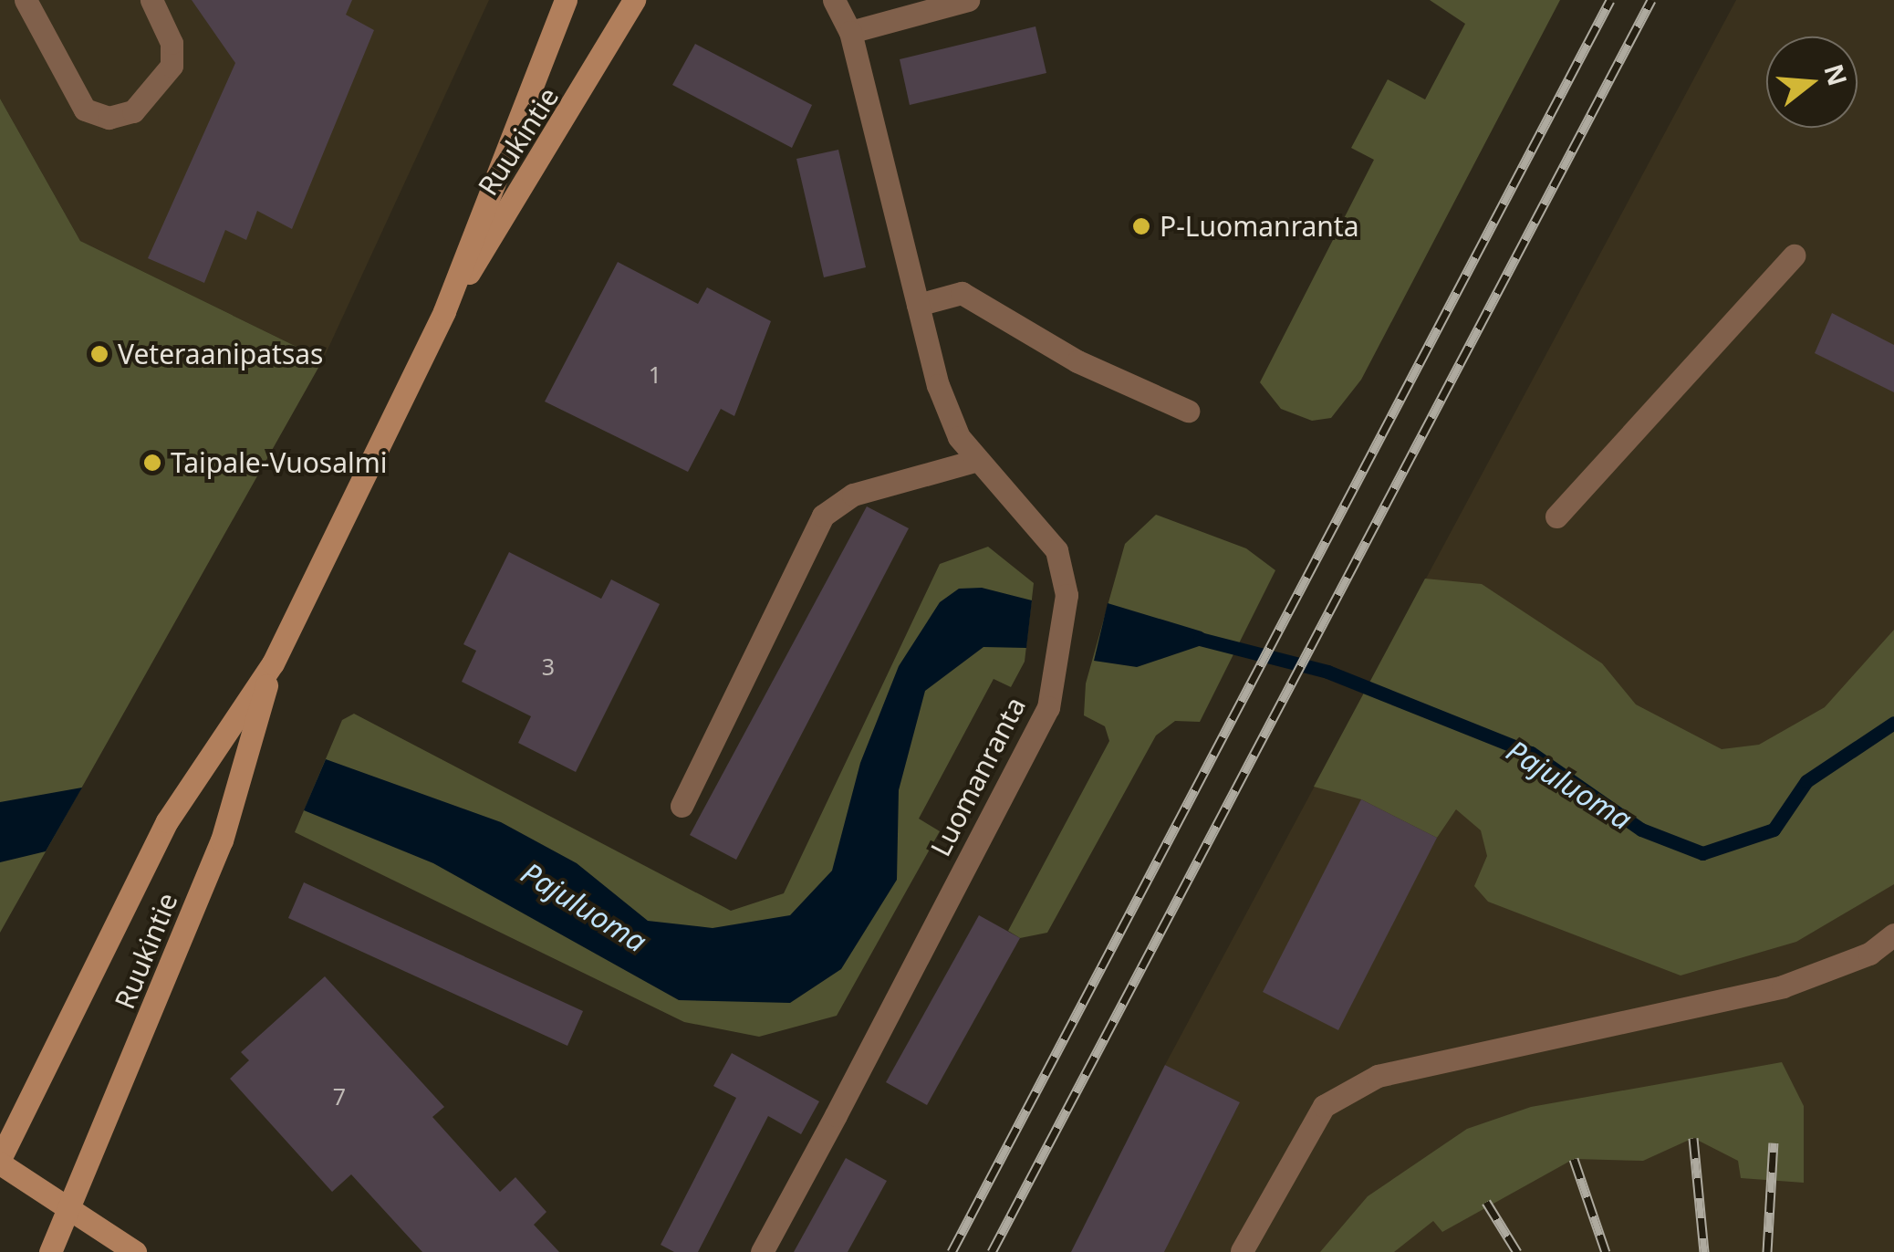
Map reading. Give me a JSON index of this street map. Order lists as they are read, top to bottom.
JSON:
{
  "streets": {
    "main road": ["Ruukintie"],
    "street": ["Luomanranta"]
  },
  "water": ["Pajuluoma"],
  "places": ["P-Luomanranta", "Veteraanipatsas", "Taipale-Vuosalmi"],
  "house_numbers": ["1", "3", "7"],
  "north": "right"
}
